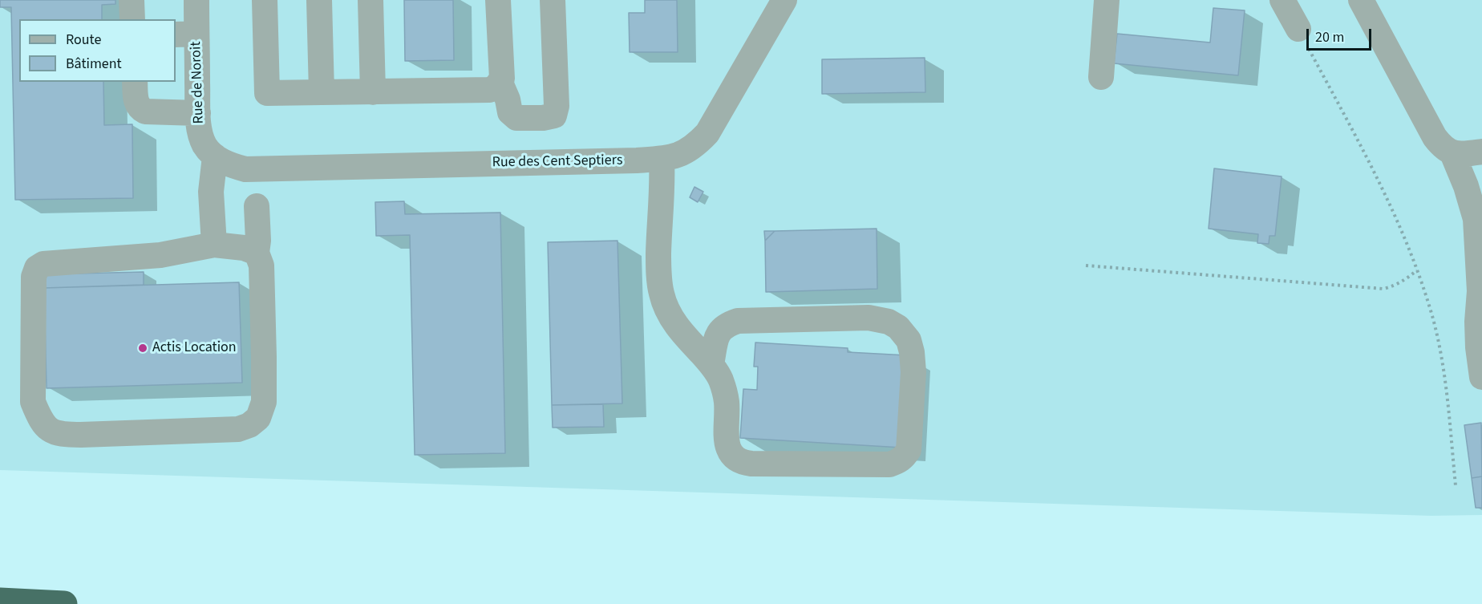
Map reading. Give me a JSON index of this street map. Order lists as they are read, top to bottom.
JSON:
{
  "streets": {
    "street": ["Rue de Noroit", "Rue des Cent Septiers"]
  },
  "crossings": [
    ["Rue de Noroit", "Rue des Cent Septiers"]
  ],
  "places": ["Actis Location"],
  "legend": ["Route", "Bâtiment"],
  "scale_bar": "20 m"
}
